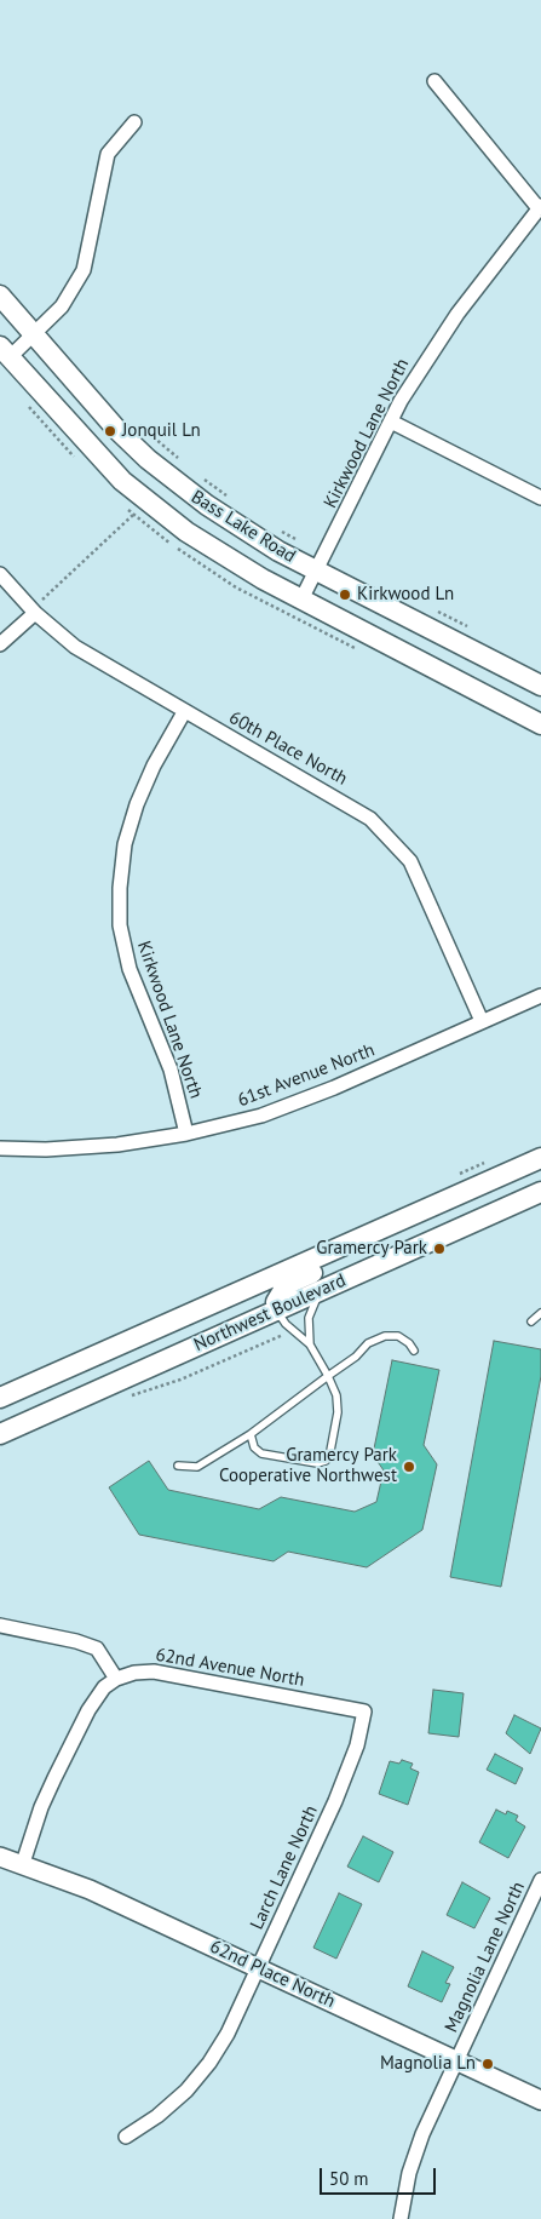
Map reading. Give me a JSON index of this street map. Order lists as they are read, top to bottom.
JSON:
{
  "streets": {
    "main road": ["Bass Lake Road", "Northwest Boulevard"],
    "street": [
      "Kirkwood Lane North",
      "60th Place North",
      "61st Avenue North",
      "62nd Avenue North",
      "Larch Lane North",
      "Magnolia Lane North",
      "62nd Place North"
    ]
  },
  "crossings": [
    ["Kirkwood Lane North", "Bass Lake Road"],
    ["Kirkwood Lane North", "60th Place North"],
    ["Kirkwood Lane North", "61st Avenue North"],
    ["60th Place North", "61st Avenue North"],
    ["62nd Avenue North", "Larch Lane North"],
    ["Larch Lane North", "62nd Place North"],
    ["Magnolia Lane North", "62nd Place North"]
  ],
  "places": [
    "Jonquil Ln",
    "Kirkwood Ln",
    "Gramercy Park",
    "Gramercy Park Cooperative Northwest",
    "Magnolia Ln"
  ],
  "scale_bar": "50 m"
}
